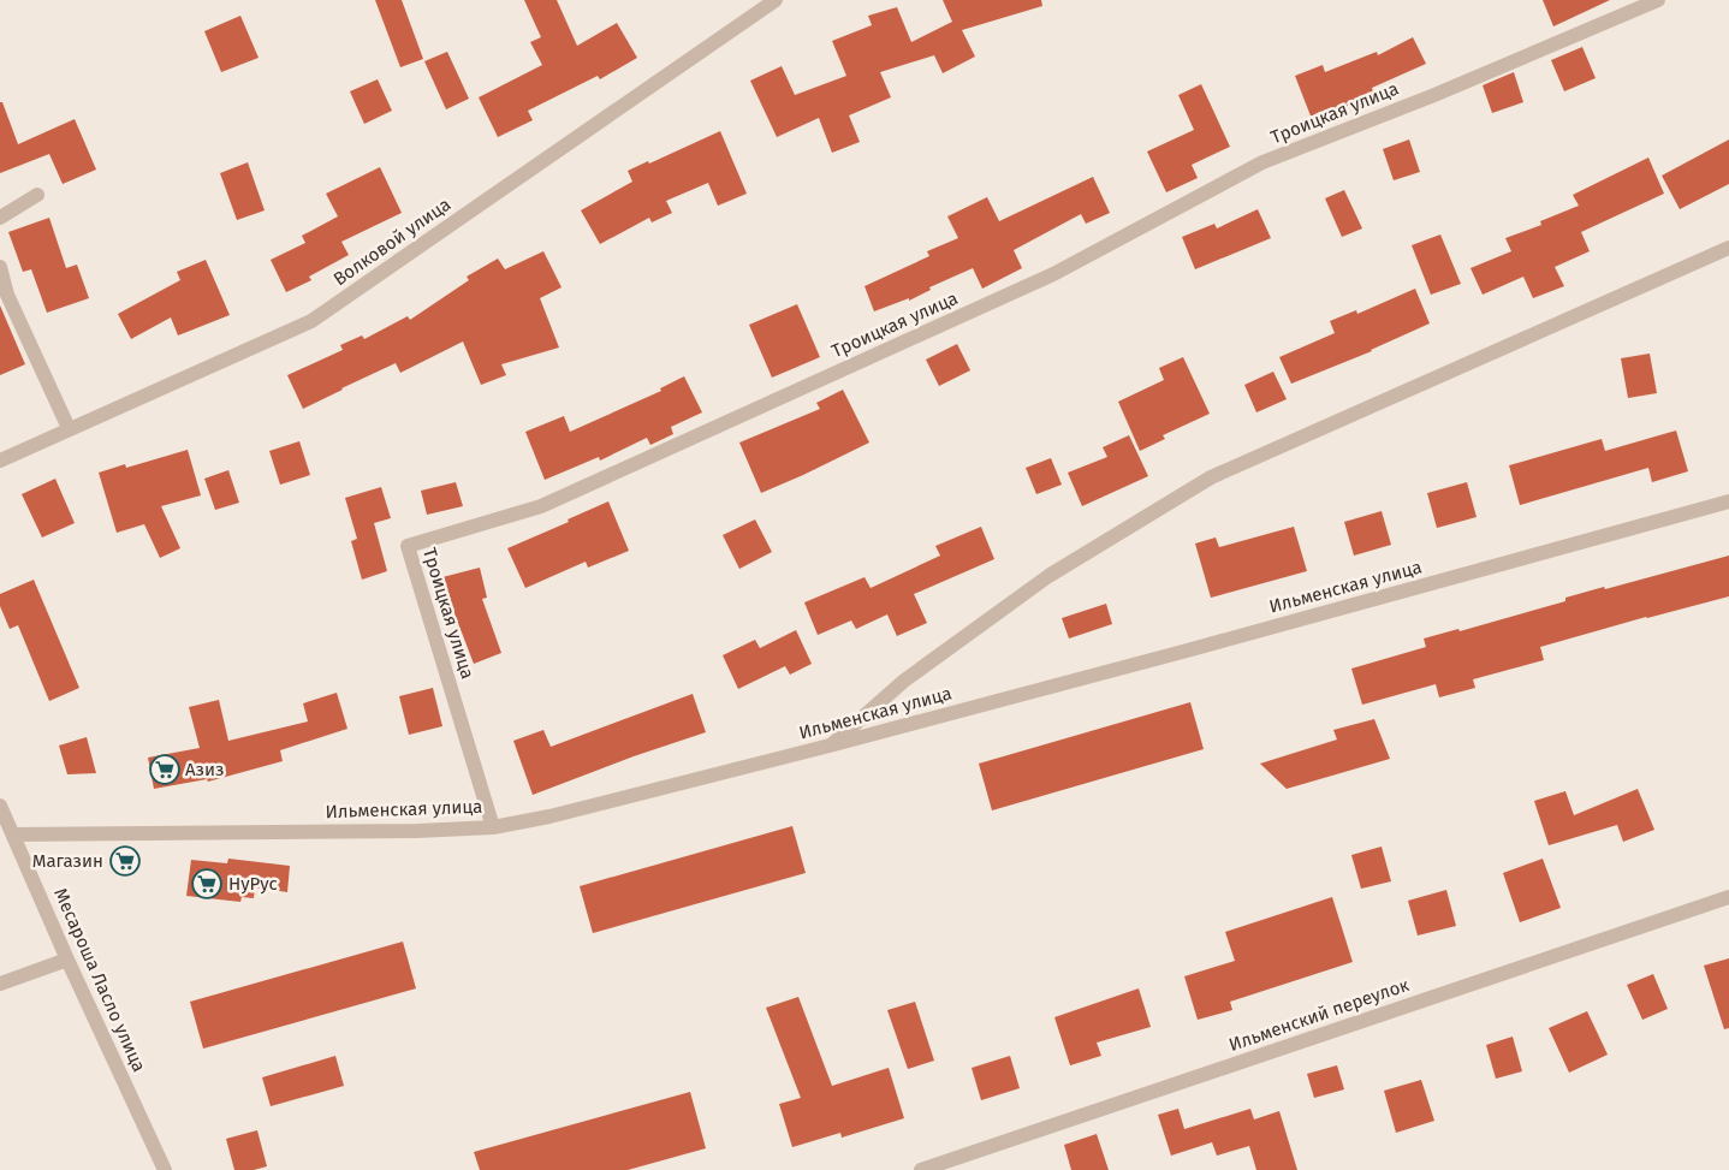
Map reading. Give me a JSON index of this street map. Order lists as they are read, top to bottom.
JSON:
{
  "streets": {
    "street": [
      "Троицкая улица",
      "Волковой улица",
      "Ильменская улица",
      "Месароша Ласло улица",
      "Ильменский переулок"
    ]
  },
  "crossings": [
    ["Троицкая улица", "Ильменская улица"],
    ["Ильменская улица", "Месароша Ласло улица"]
  ],
  "places": {
    "supermarket": ["Азиз", "Магазин", "НуРус"]
  }
}
